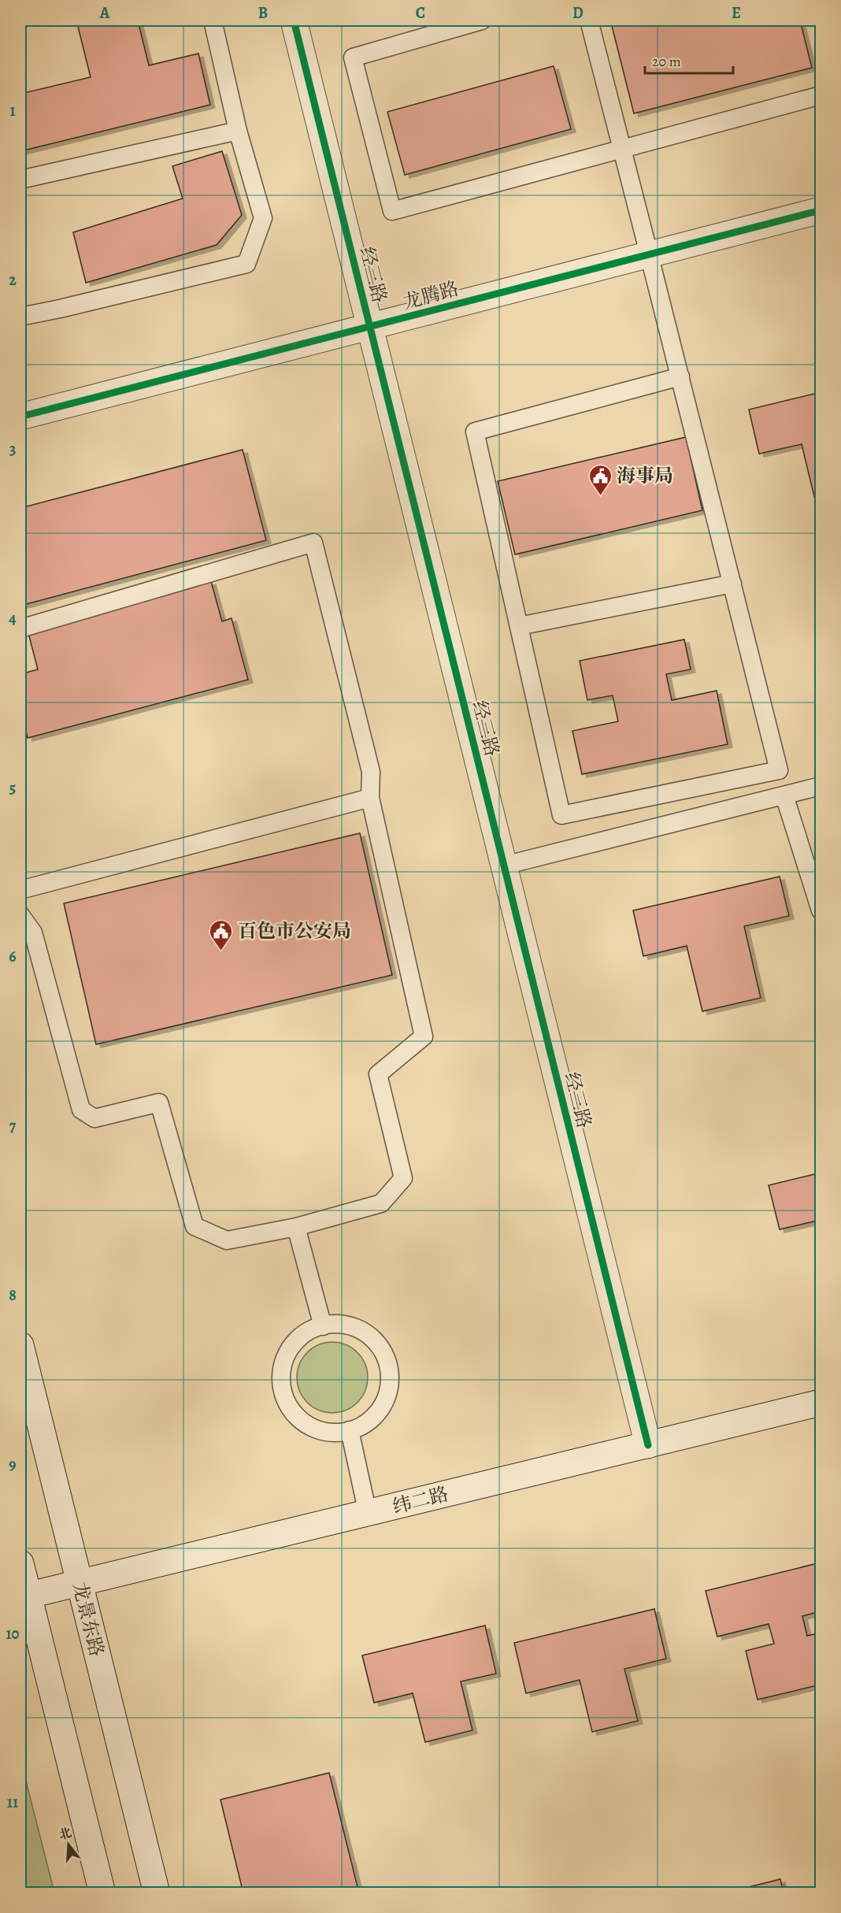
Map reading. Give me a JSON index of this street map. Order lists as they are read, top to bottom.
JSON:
{
  "streets": {
    "street": [
      "经三路",
      "龙腾路",
      "纬二路",
      "龙景东路"
    ]
  },
  "crossings": [
    ["经三路", "龙腾路"],
    ["经三路", "纬二路"],
    ["纬二路", "龙景东路"]
  ],
  "places": {
    "public building": ["海事局", "百色市公安局"]
  },
  "scale_bar": "20 m",
  "north": "top",
  "grid": {
    "columns": [
      "A",
      "B",
      "C",
      "D",
      "E"
    ],
    "rows": [
      "1",
      "2",
      "3",
      "4",
      "5",
      "6",
      "7",
      "8",
      "9",
      "10",
      "11"
    ]
  }
}
